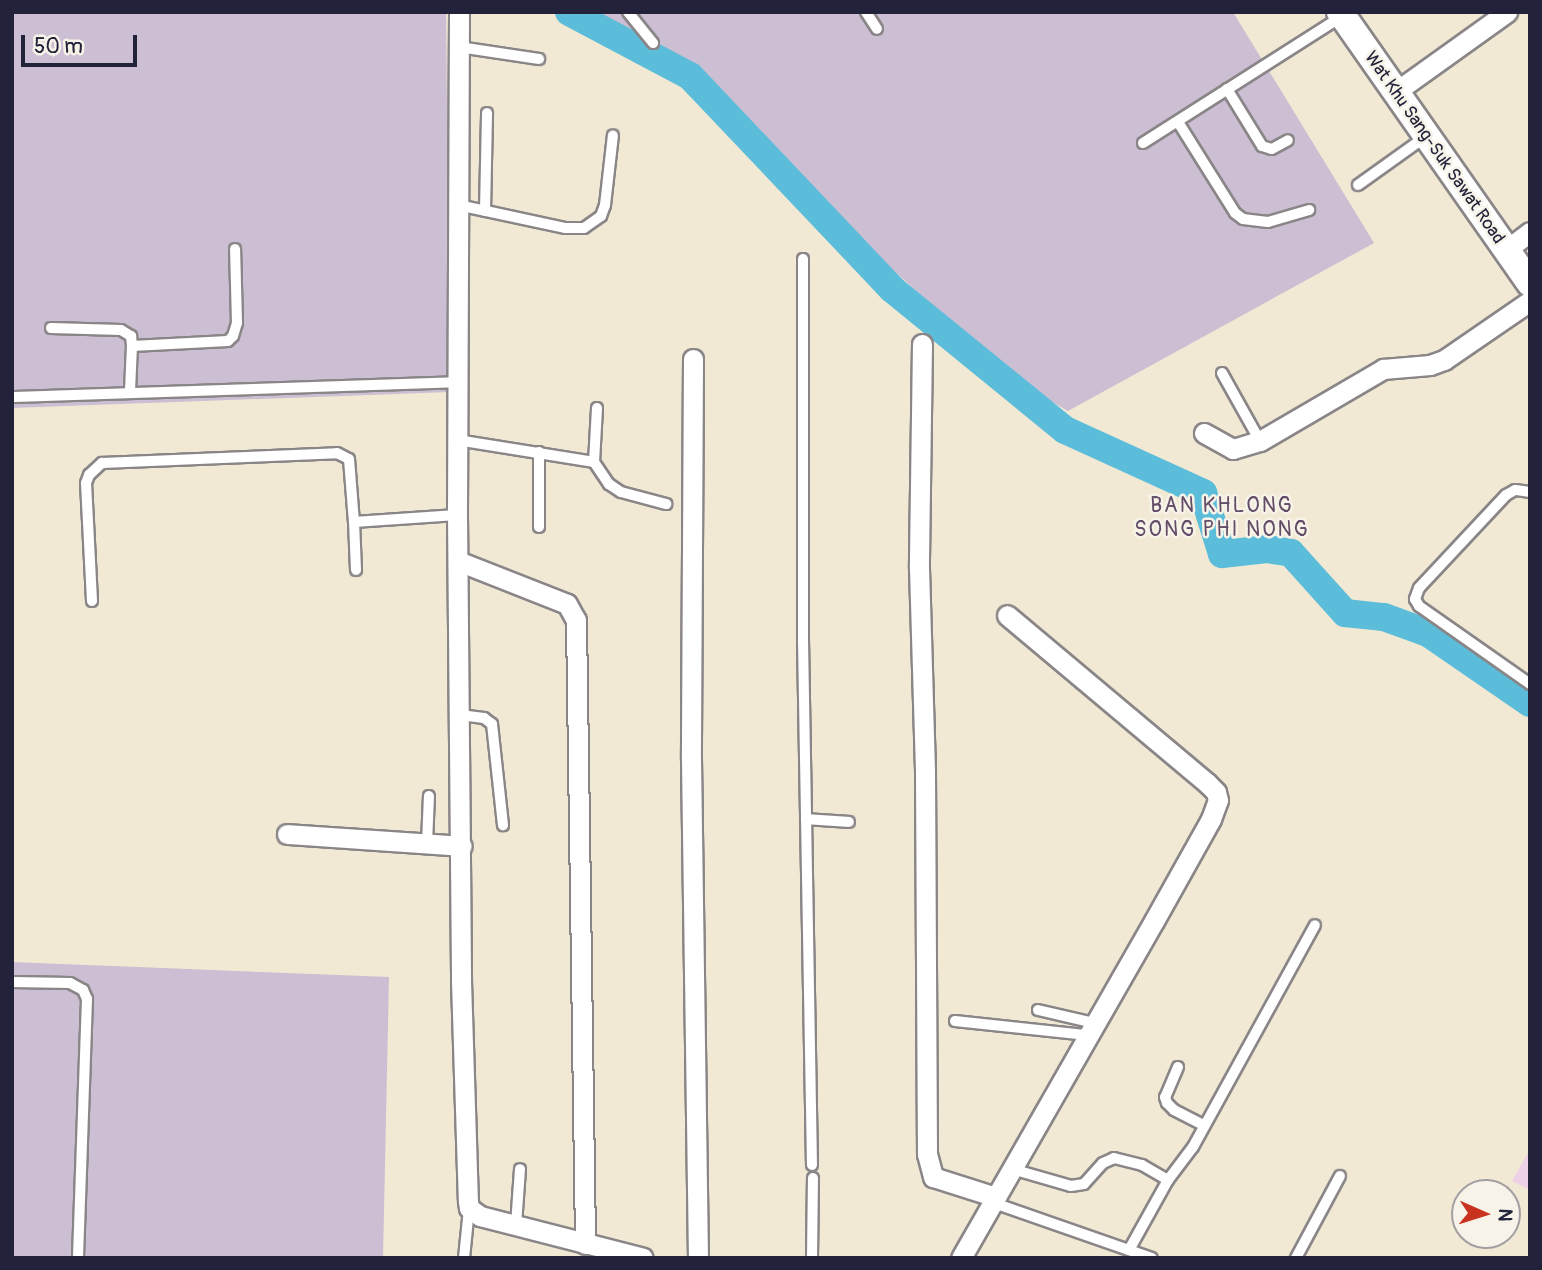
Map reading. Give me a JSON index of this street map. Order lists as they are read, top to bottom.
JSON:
{
  "streets": {
    "street": ["Wat Khu Sang-Suk Sawat Road"]
  },
  "districts": ["BAN KHLONG SONG PHI NONG"],
  "scale_bar": "50 m",
  "north": "right"
}
